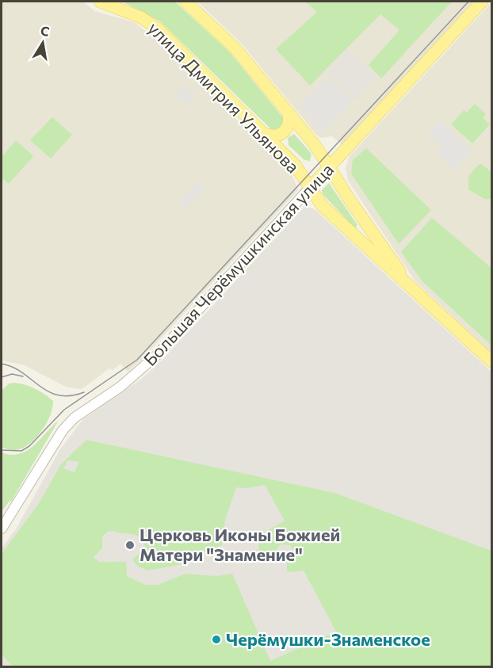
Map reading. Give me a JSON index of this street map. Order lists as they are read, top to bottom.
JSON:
{
  "streets": {
    "main road": ["улица Дмитрия Ульянова", "Большая Черёмушкинская улица"]
  },
  "crossings": [
    ["улица Дмитрия Ульянова", "Большая Черёмушкинская улица"]
  ],
  "places": ["Церковь Иконы Божией Матери \"Знамение\"", "Черёмушки-Знаменское"],
  "north": "top"
}
